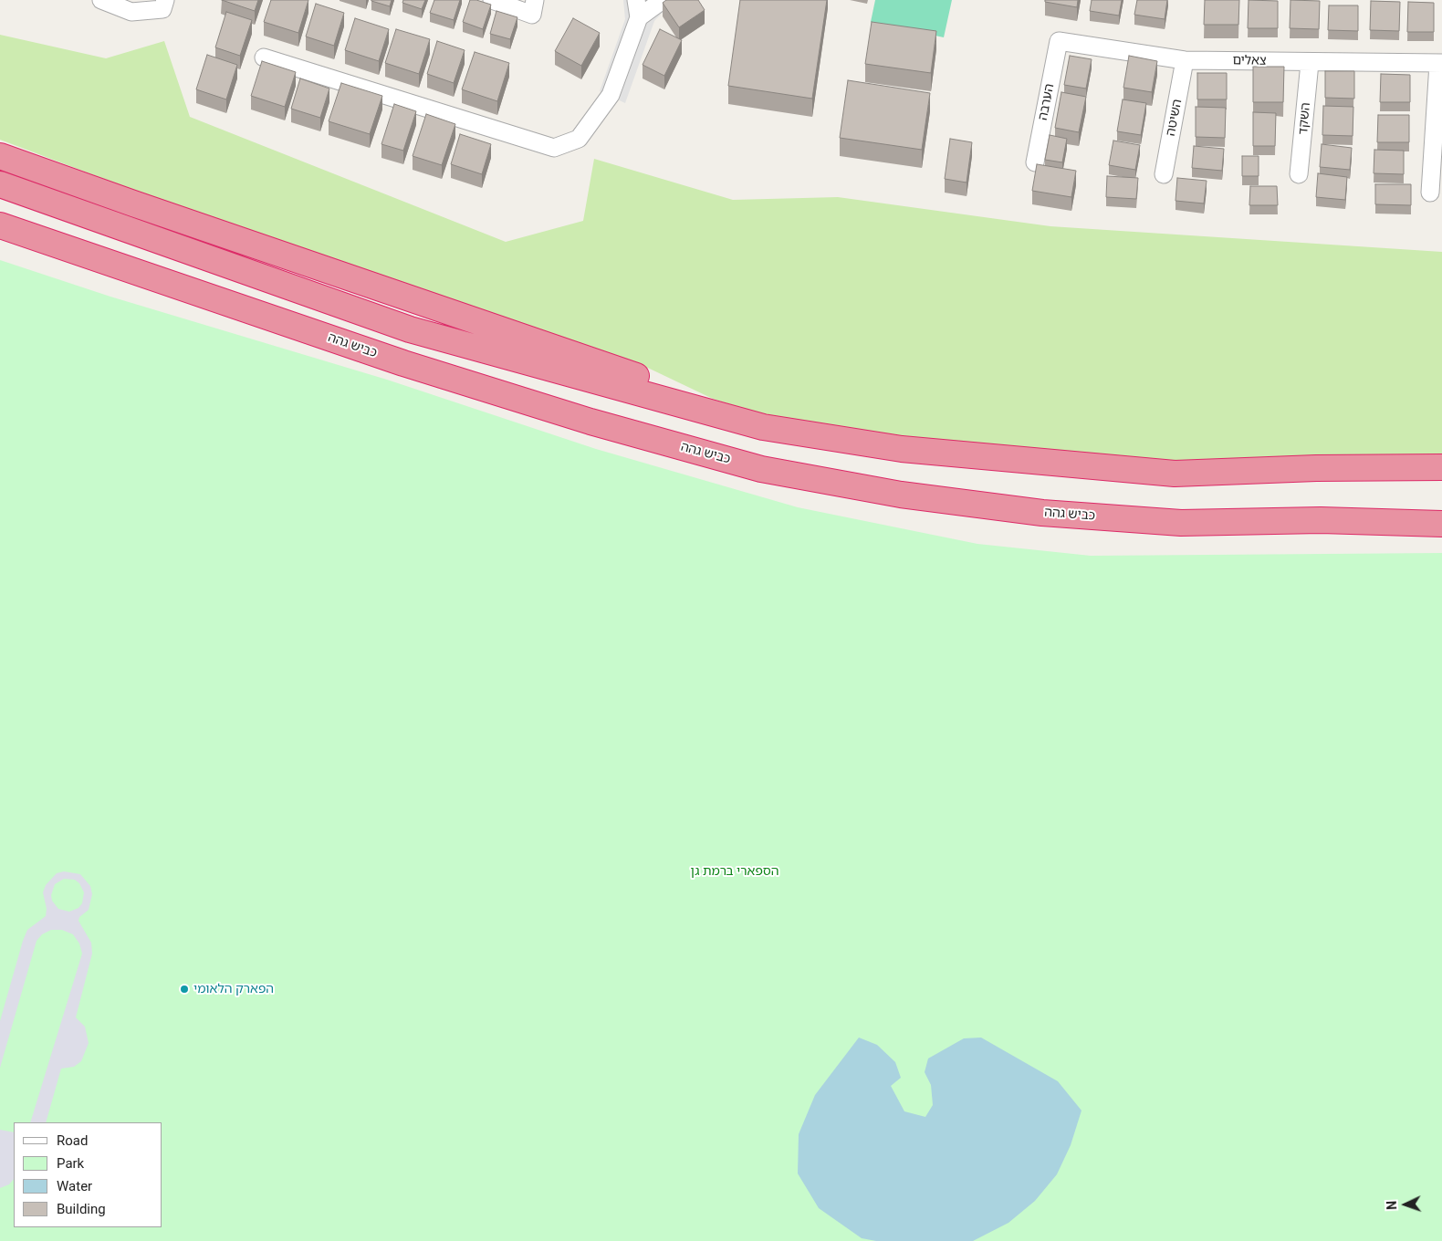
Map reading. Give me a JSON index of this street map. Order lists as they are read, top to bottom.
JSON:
{
  "streets": {
    "highway": ["כביש גהה"],
    "street": [
      "צאלים",
      "הערבה",
      "השיטה",
      "השקד"
    ]
  },
  "crossings": [
    ["צאלים", "הערבה"],
    ["צאלים", "השיטה"],
    ["צאלים", "השקד"]
  ],
  "parks": ["הספארי ברמת גן"],
  "places": ["הפארק הלאומי"],
  "legend": [
    "Road",
    "Park",
    "Water",
    "Building"
  ],
  "north": "left"
}
